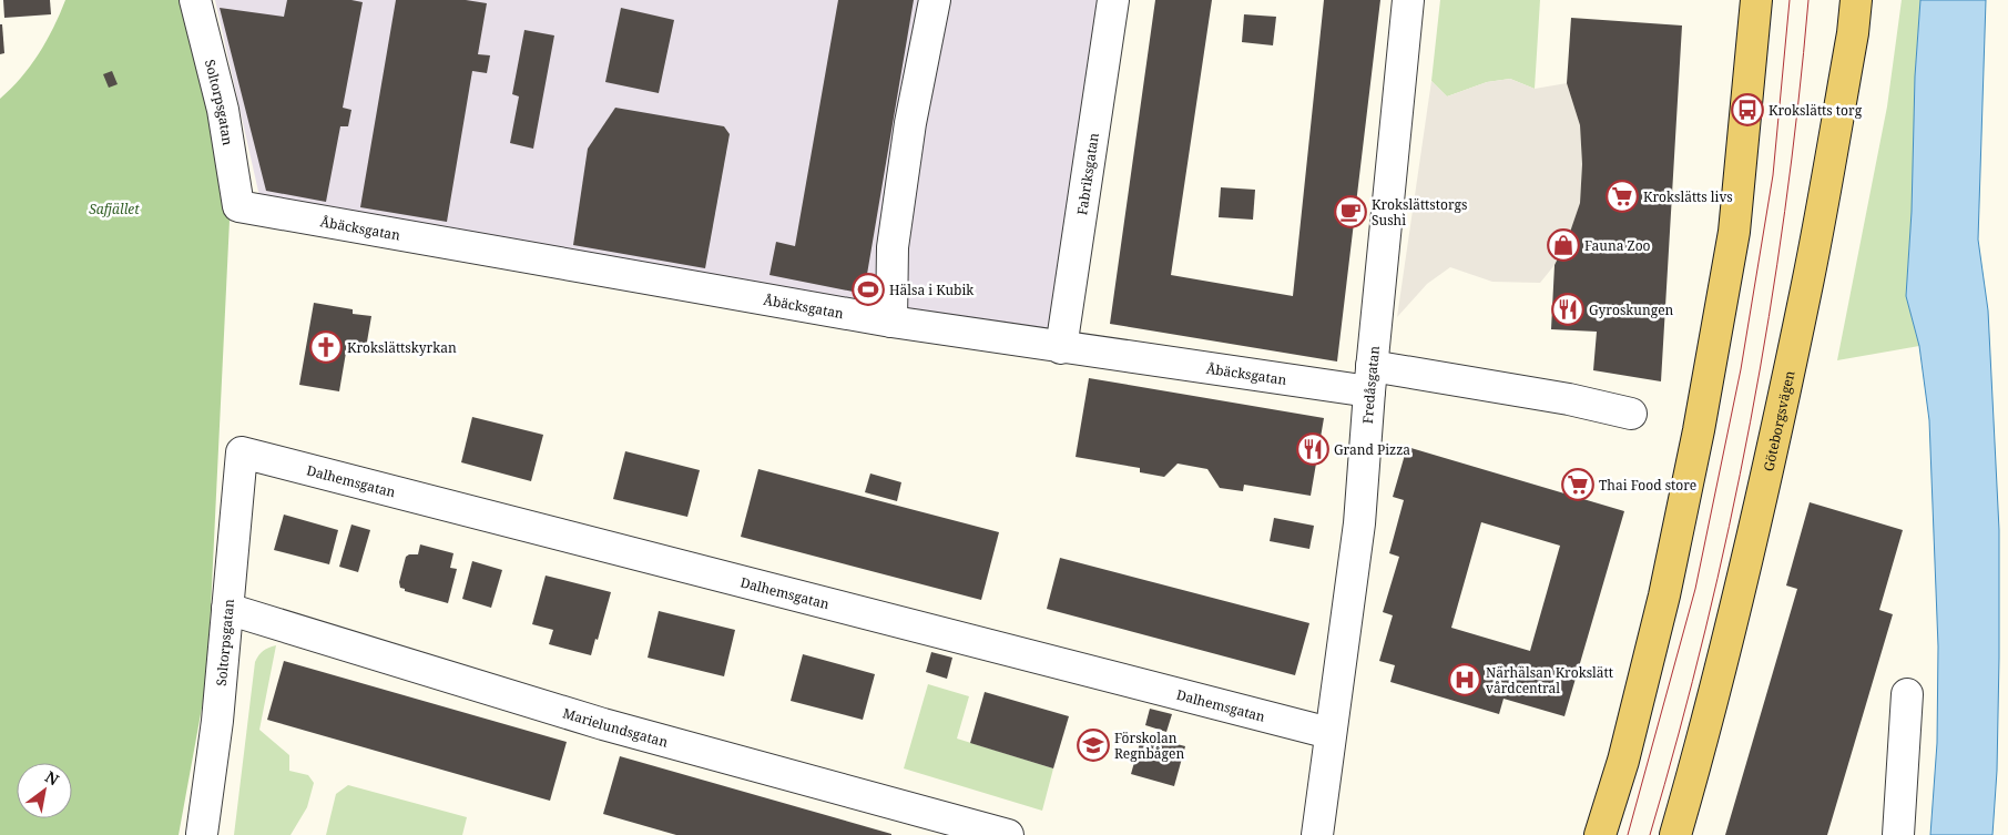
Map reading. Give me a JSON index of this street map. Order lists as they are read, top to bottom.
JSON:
{
  "streets": {
    "main road": ["Göteborgsvägen"],
    "street": [
      "Soltorpsgatan",
      "Fabriksgatan",
      "Åbäcksgatan",
      "Fredåsgatan",
      "Dalhemsgatan",
      "Marielundsgatan"
    ]
  },
  "crossings": [
    ["Soltorpsgatan", "Åbäcksgatan"],
    ["Soltorpsgatan", "Dalhemsgatan"],
    ["Soltorpsgatan", "Marielundsgatan"],
    ["Fabriksgatan", "Åbäcksgatan"],
    ["Åbäcksgatan", "Fredåsgatan"],
    ["Fredåsgatan", "Dalhemsgatan"]
  ],
  "parks": ["Safjället"],
  "places": {
    "bus stop": ["Krokslätts torg"],
    "supermarket": ["Krokslätts livs", "Thai Food store"],
    "cafe": ["Krokslättstorgs Sushi"],
    "shop": ["Fauna Zoo"],
    "sports": ["Hälsa i Kubik"],
    "restaurant": ["Gyroskungen", "Grand Pizza"],
    "church": ["Krokslättskyrkan"],
    "hospital": ["Närhälsan Krokslätt vårdcentral"],
    "school or university": ["Förskolan Regnbågen"]
  },
  "north": "top right"
}
